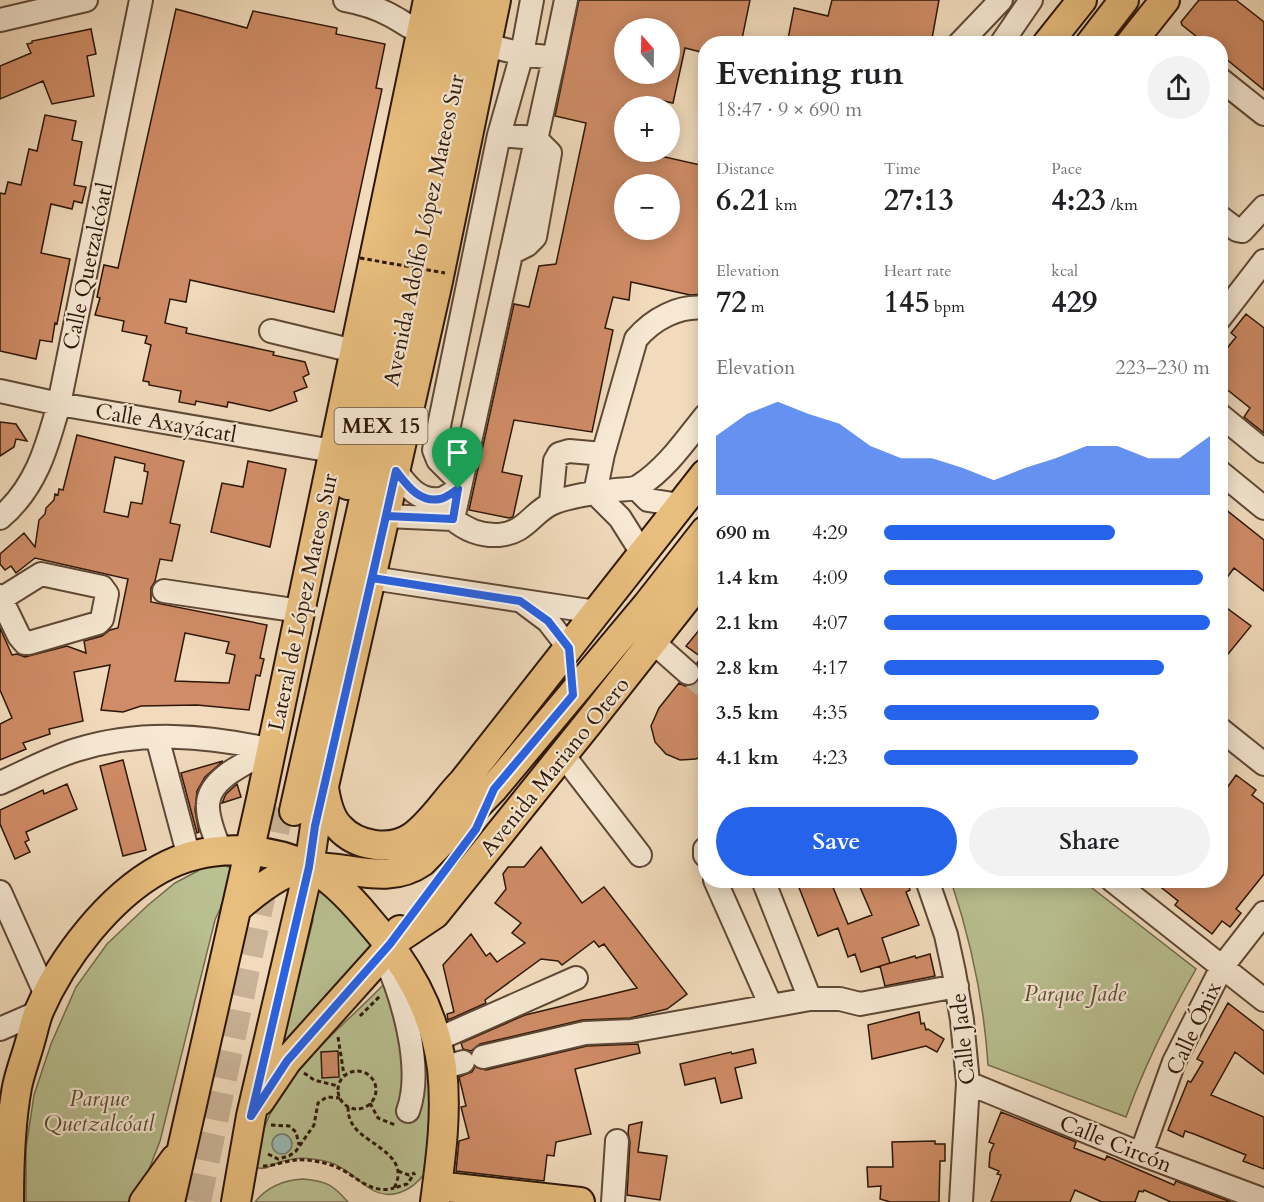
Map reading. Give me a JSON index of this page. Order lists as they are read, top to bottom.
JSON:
{
  "streets": {
    "main road": [
      "Avenida Adolfo López Mateos Sur",
      "MEX 15",
      "Lateral de López Mateos Sur",
      "Avenida Mariano Otero"
    ],
    "street": [
      "Calle Quetzalcóatl",
      "Calle Axayácatl",
      "Calle Ónix",
      "Calle Jade",
      "Calle Circón"
    ]
  },
  "crossings": [
    ["Avenida Adolfo López Mateos Sur", "Lateral de López Mateos Sur"],
    ["Calle Quetzalcóatl", "Calle Axayácatl"],
    ["Calle Axayácatl", "Lateral de López Mateos Sur"],
    ["Lateral de López Mateos Sur", "Avenida Mariano Otero"],
    ["Calle Ónix", "Calle Circón"],
    ["Calle Jade", "Calle Circón"]
  ],
  "parks": ["Parque Jade", "Parque Quetzalcóatl"],
  "north": "top",
  "page": {
    "map_buttons": ["+", "−"],
    "heading": ["Evening run", "18:47 · 9 × 690 m"],
    "stats": [
      ["Distance", "6.21 km"],
      ["Time", "27:13"],
      ["Pace", "4:23 /km"],
      ["Elevation", "72 m"],
      ["Heart rate", "145 bpm"],
      ["kcal", "429"]
    ],
    "chart": ["Elevation", "223–230 m"],
    "list": [
      {
        "name": "690 m",
        "note": "4:29"
      },
      {
        "name": "1.4 km",
        "note": "4:09"
      },
      {
        "name": "2.1 km",
        "note": "4:07"
      },
      {
        "name": "2.8 km",
        "note": "4:17"
      },
      {
        "name": "3.5 km",
        "note": "4:35"
      },
      {
        "name": "4.1 km",
        "note": "4:23"
      }
    ],
    "buttons": ["Save", "Share"]
  }
}
